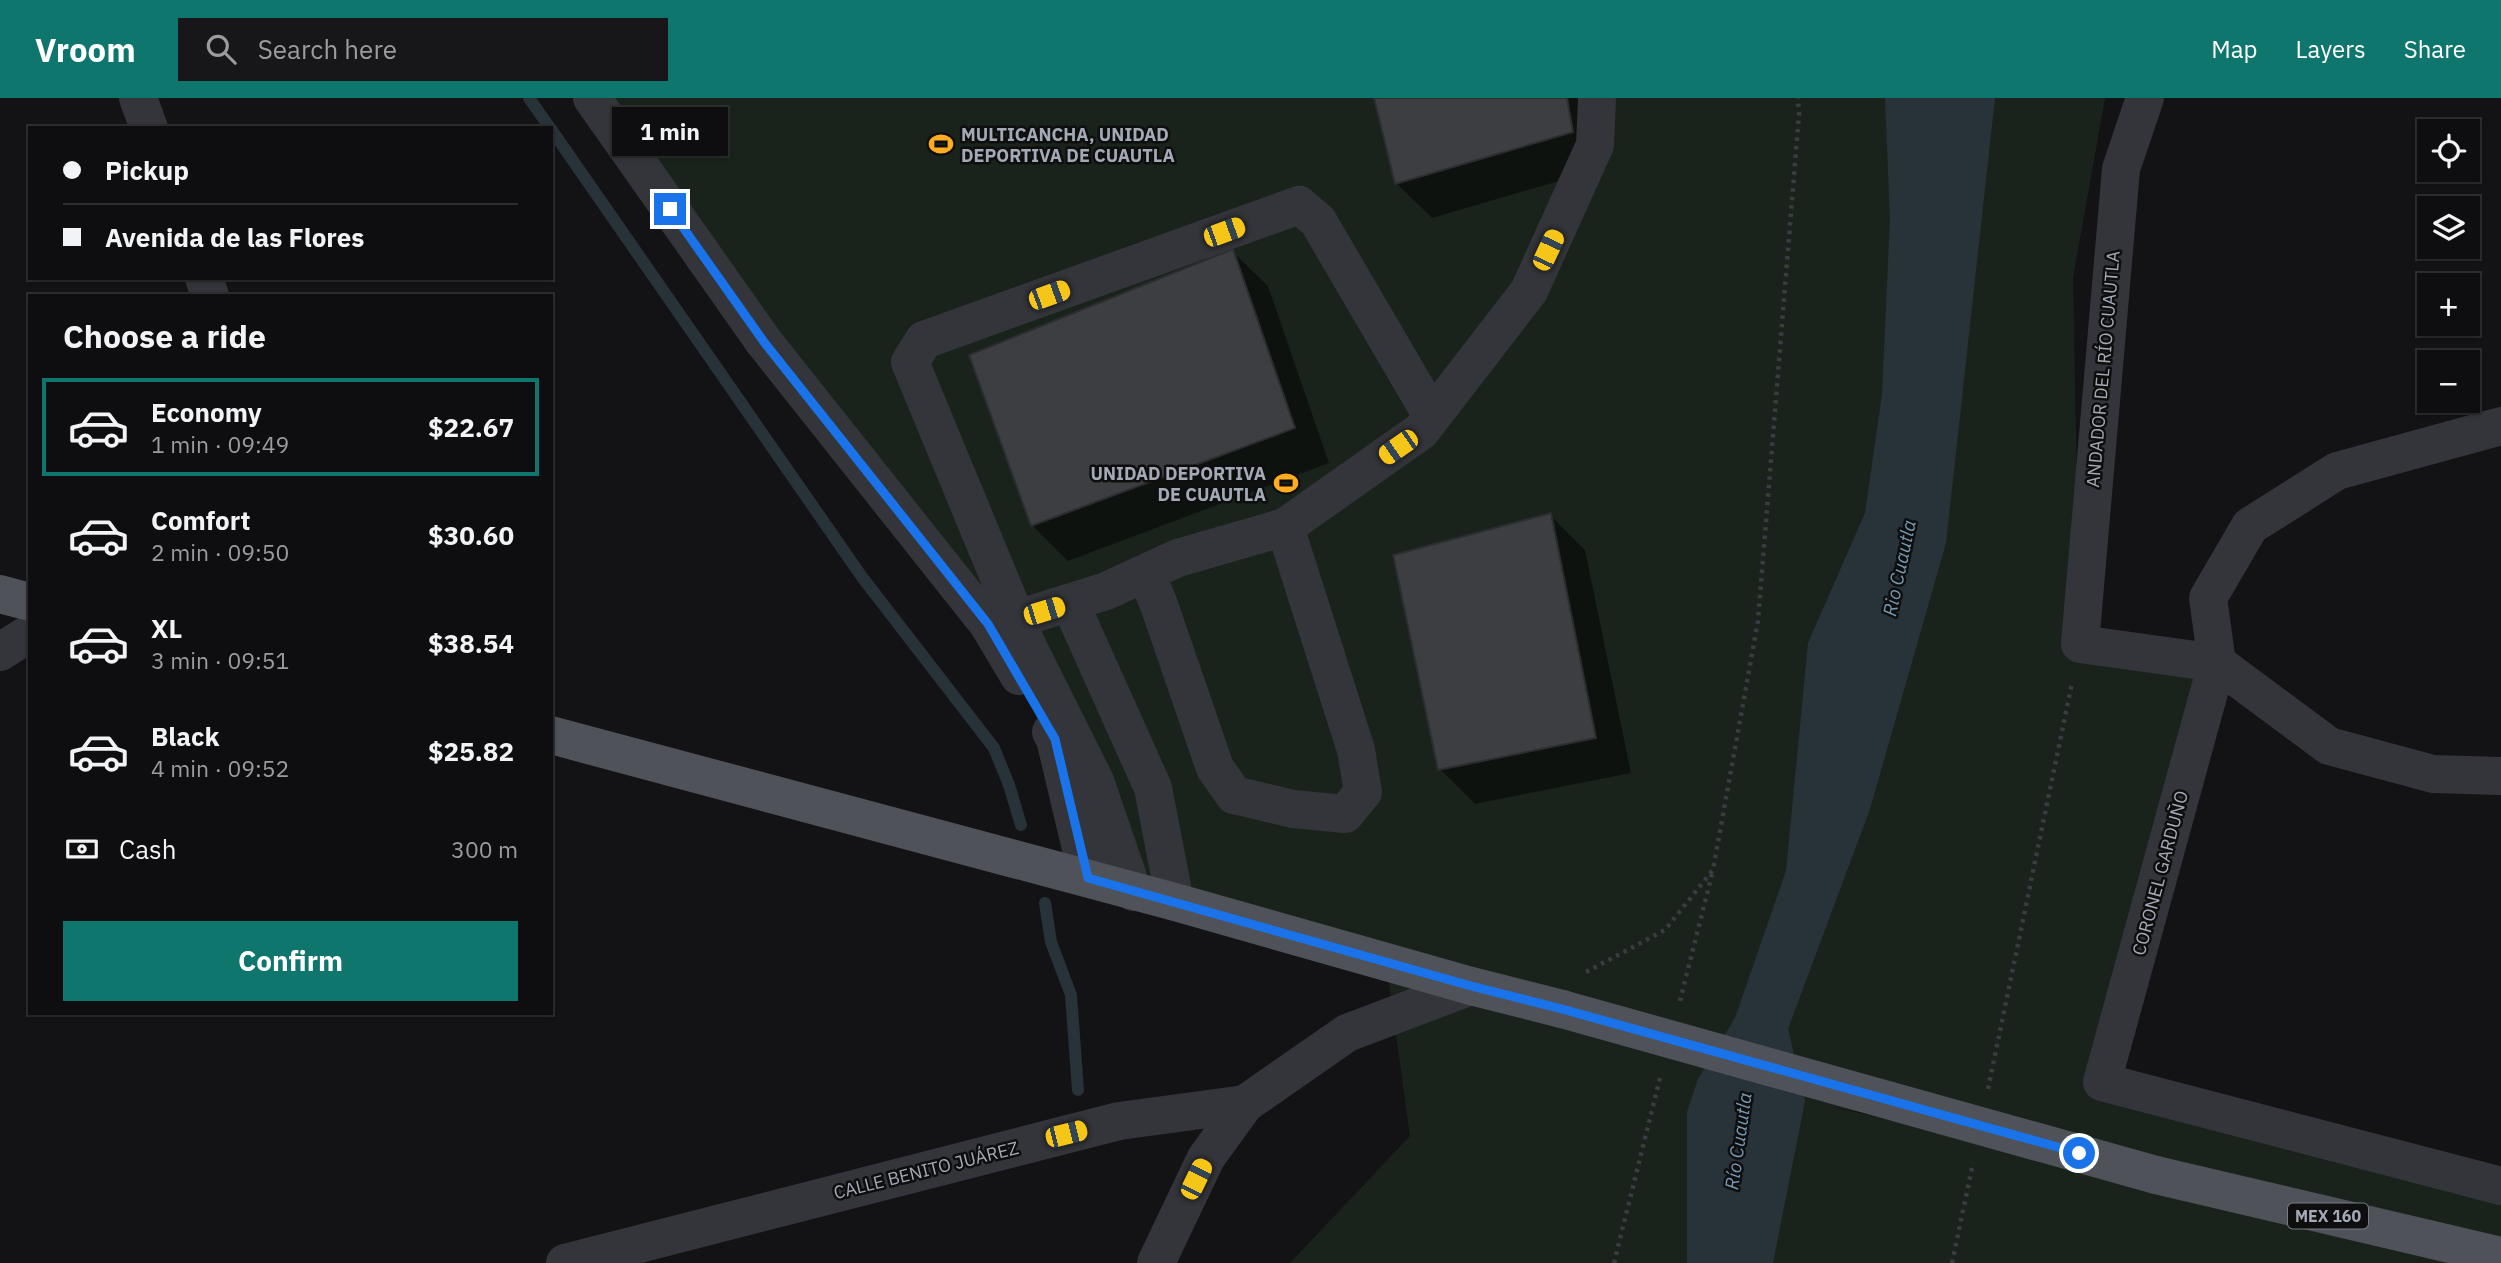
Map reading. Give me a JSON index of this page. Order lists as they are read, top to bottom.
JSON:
{
  "streets": {
    "main road": ["MEX 160"],
    "street": ["ANDADOR DEL RÍO CUAUTLA", "CORONEL GARDUÑO", "CALLE BENITO JUÁREZ"]
  },
  "crossings": [
    ["CALLE BENITO JUÁREZ", "MEX 160"]
  ],
  "water": ["Rio Cuautla", "Río Cuautla"],
  "places": {
    "sports": ["MULTICANCHA, UNIDAD DEPORTIVA DE CUAUTLA", "UNIDAD DEPORTIVA DE CUAUTLA"]
  },
  "page": {
    "header": "Vroom",
    "search": "Search here",
    "nav": ["Map", "Layers", "Share"],
    "bubble": "1 min",
    "map_buttons": ["+", "−"],
    "banner": ["Pickup", "Avenida de las Flores"],
    "heading": "Choose a ride",
    "list": [
      {
        "name": "Economy",
        "note": "1 min · 09:49",
        "value": "$22.67"
      },
      {
        "name": "Comfort",
        "note": "2 min · 09:50",
        "value": "$30.60"
      },
      {
        "name": "XL",
        "note": "3 min · 09:51",
        "value": "$38.54"
      },
      {
        "name": "Black",
        "note": "4 min · 09:52",
        "value": "$25.82"
      }
    ],
    "pay": ["Cash", "300 m"],
    "buttons": "Confirm"
  }
}
